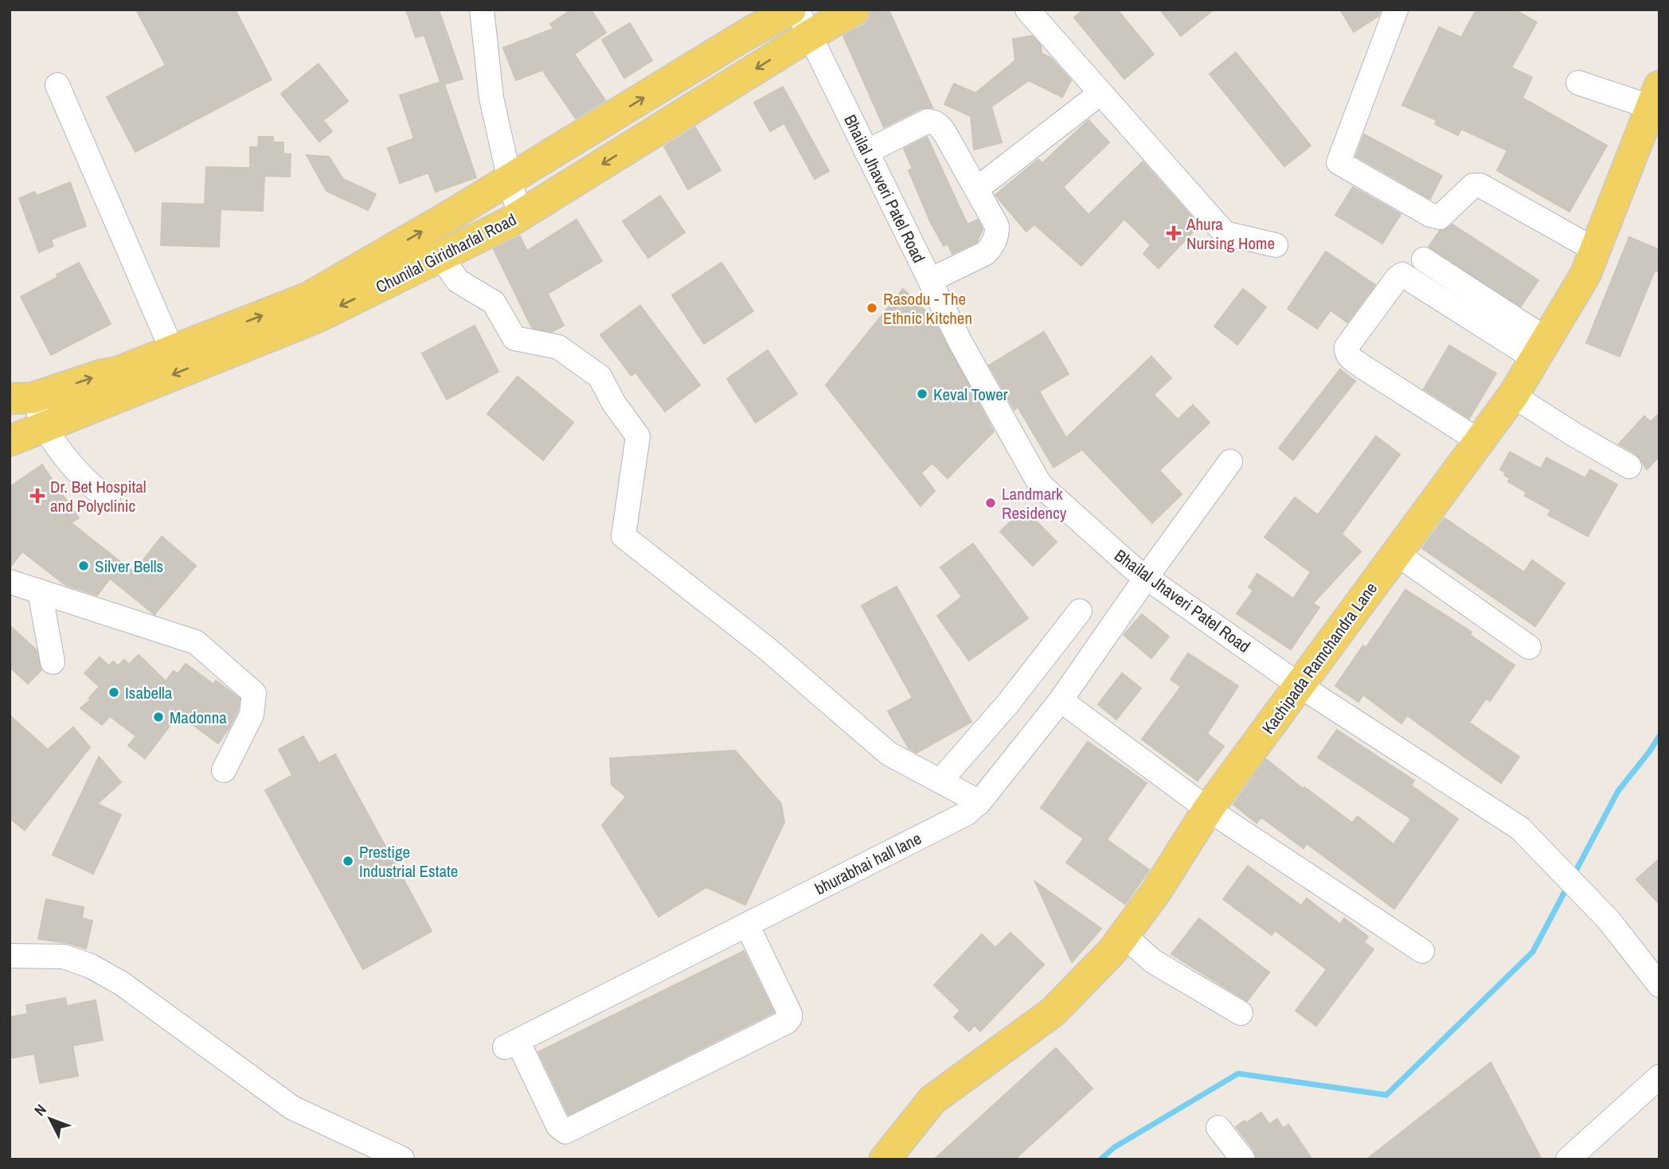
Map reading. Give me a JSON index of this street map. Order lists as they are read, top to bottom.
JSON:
{
  "streets": {
    "main road": ["Chunilal Giridharlal Road", "Kachipada Ramchandra Lane"],
    "street": ["Bhailal Jhaveri Patel Road", "bhurabhai hall lane"]
  },
  "crossings": [
    ["Bhailal Jhaveri Patel Road", "Chunilal Giridharlal Road"],
    ["Bhailal Jhaveri Patel Road", "Kachipada Ramchandra Lane"],
    ["Bhailal Jhaveri Patel Road", "bhurabhai hall lane"]
  ],
  "places": {
    "health": ["Ahura Nursing Home", "Dr. Bet Hospital and Polyclinic"],
    "other": [
      "Rasodu - The Ethnic Kitchen",
      "Keval Tower",
      "Landmark Residency",
      "Silver Bells",
      "Isabella",
      "Madonna",
      "Prestige Industrial Estate"
    ]
  },
  "north": "top left"
}
